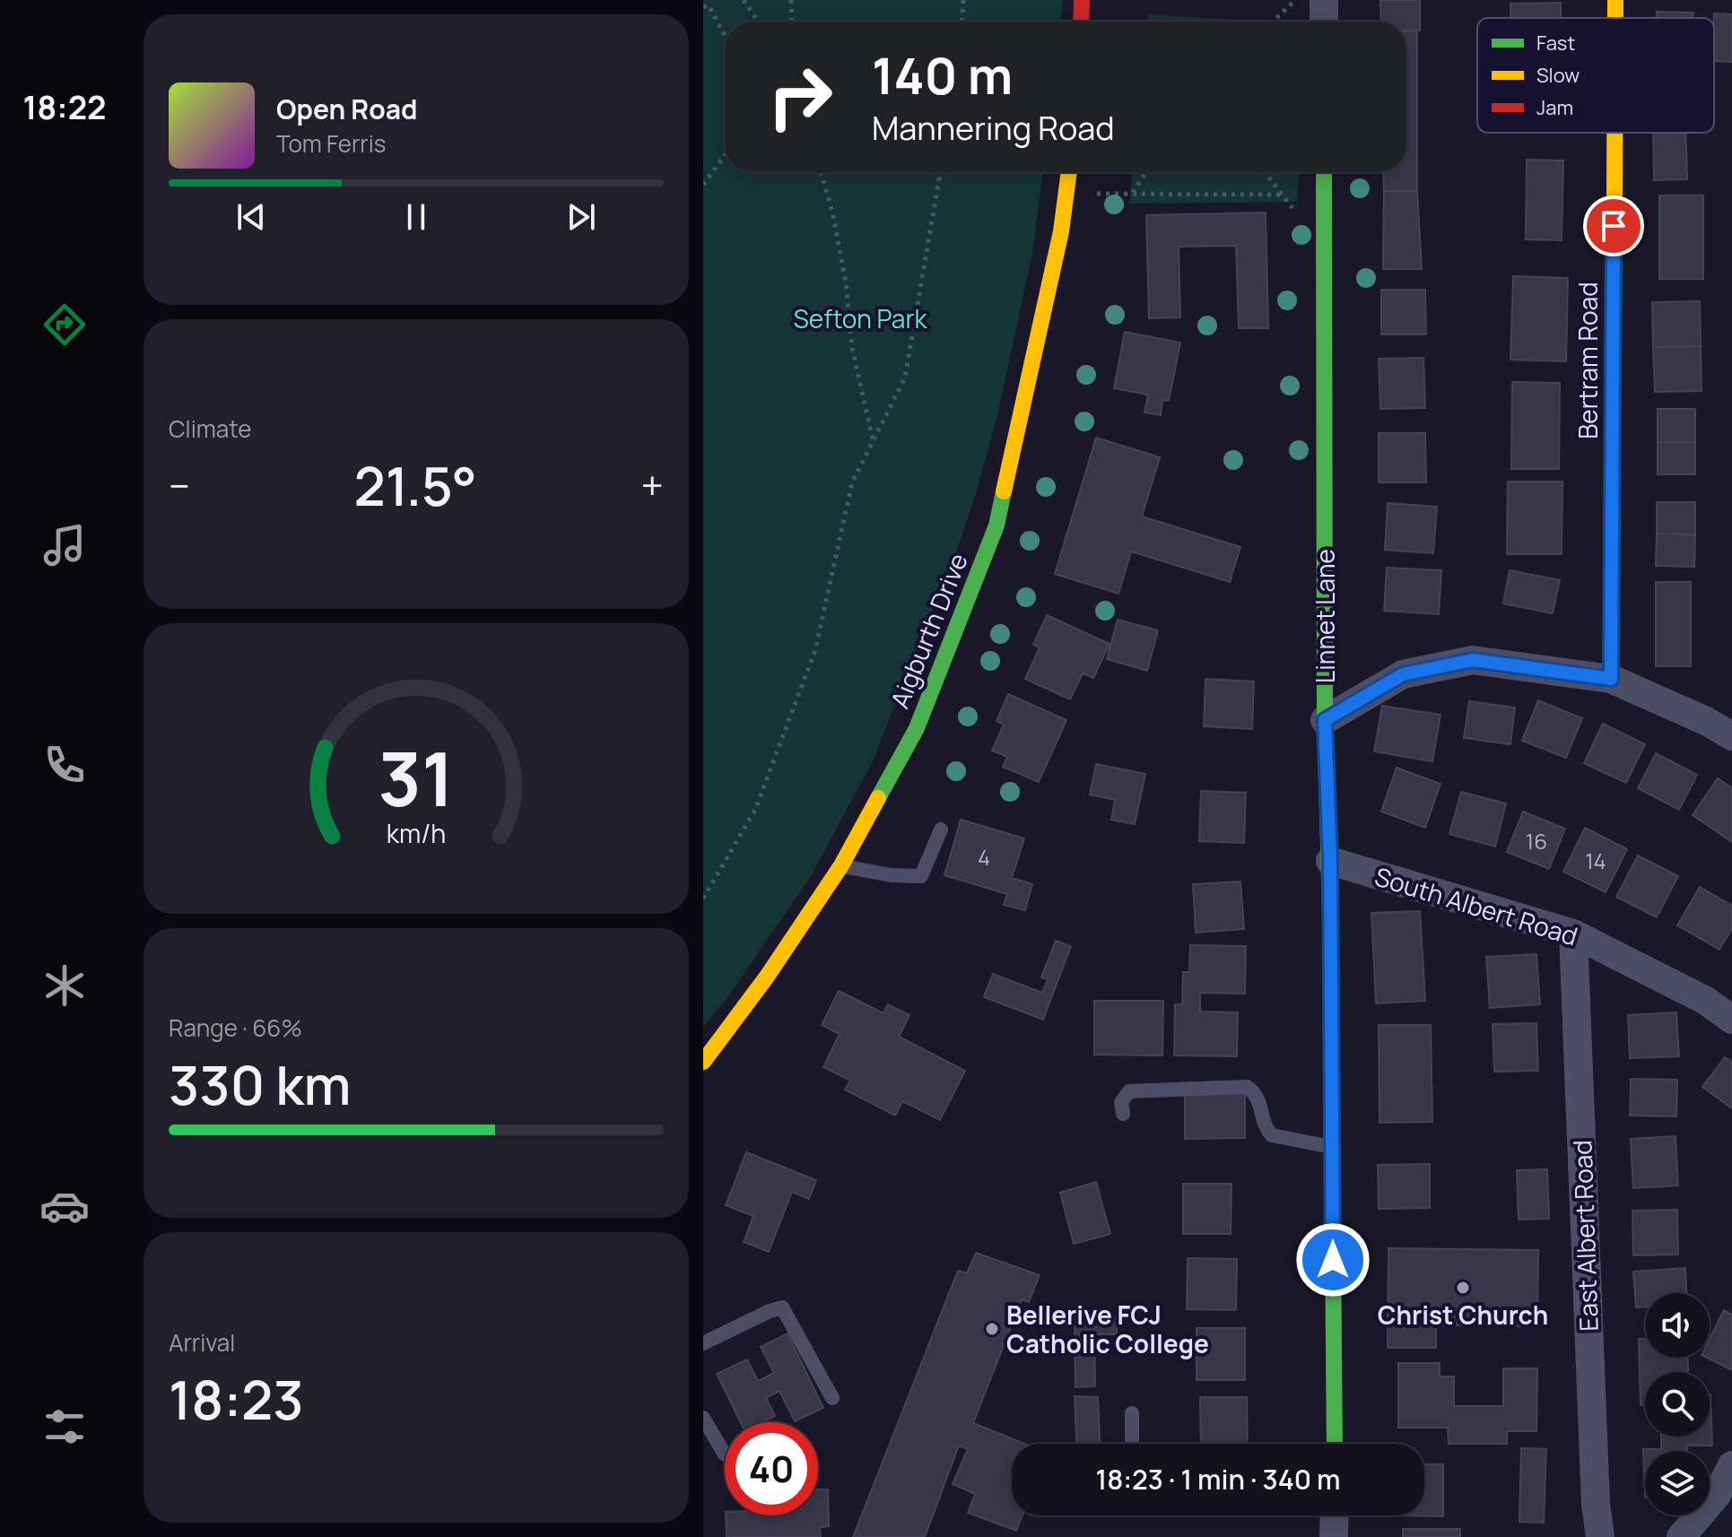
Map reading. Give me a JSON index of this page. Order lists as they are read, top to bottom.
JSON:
{
  "streets": {
    "street": [
      "Bertram Road",
      "Linnet Lane",
      "Aigburth Drive",
      "South Albert Road",
      "East Albert Road"
    ]
  },
  "crossings": [
    ["Linnet Lane", "South Albert Road"],
    ["South Albert Road", "East Albert Road"]
  ],
  "parks": ["Sefton Park"],
  "places": ["Christ Church", "Bellerive FCJ Catholic College"],
  "house_numbers": ["16", "4", "14"],
  "legend": ["Fast", "Slow", "Jam"],
  "page": {
    "tabs": "18:22",
    "turn": ["140 m", "Mannering Road"],
    "song": ["Open Road", "Tom Ferris"],
    "tile": [
      "Climate",
      ["Range · 66%", "330 km"],
      ["Arrival", "18:23"]
    ],
    "heat": ["−", "21.5°", "+"],
    "limit": "40",
    "trip": "18:23 · 1 min · 340 m",
    "gauge": ["31", "km/h"]
  }
}
